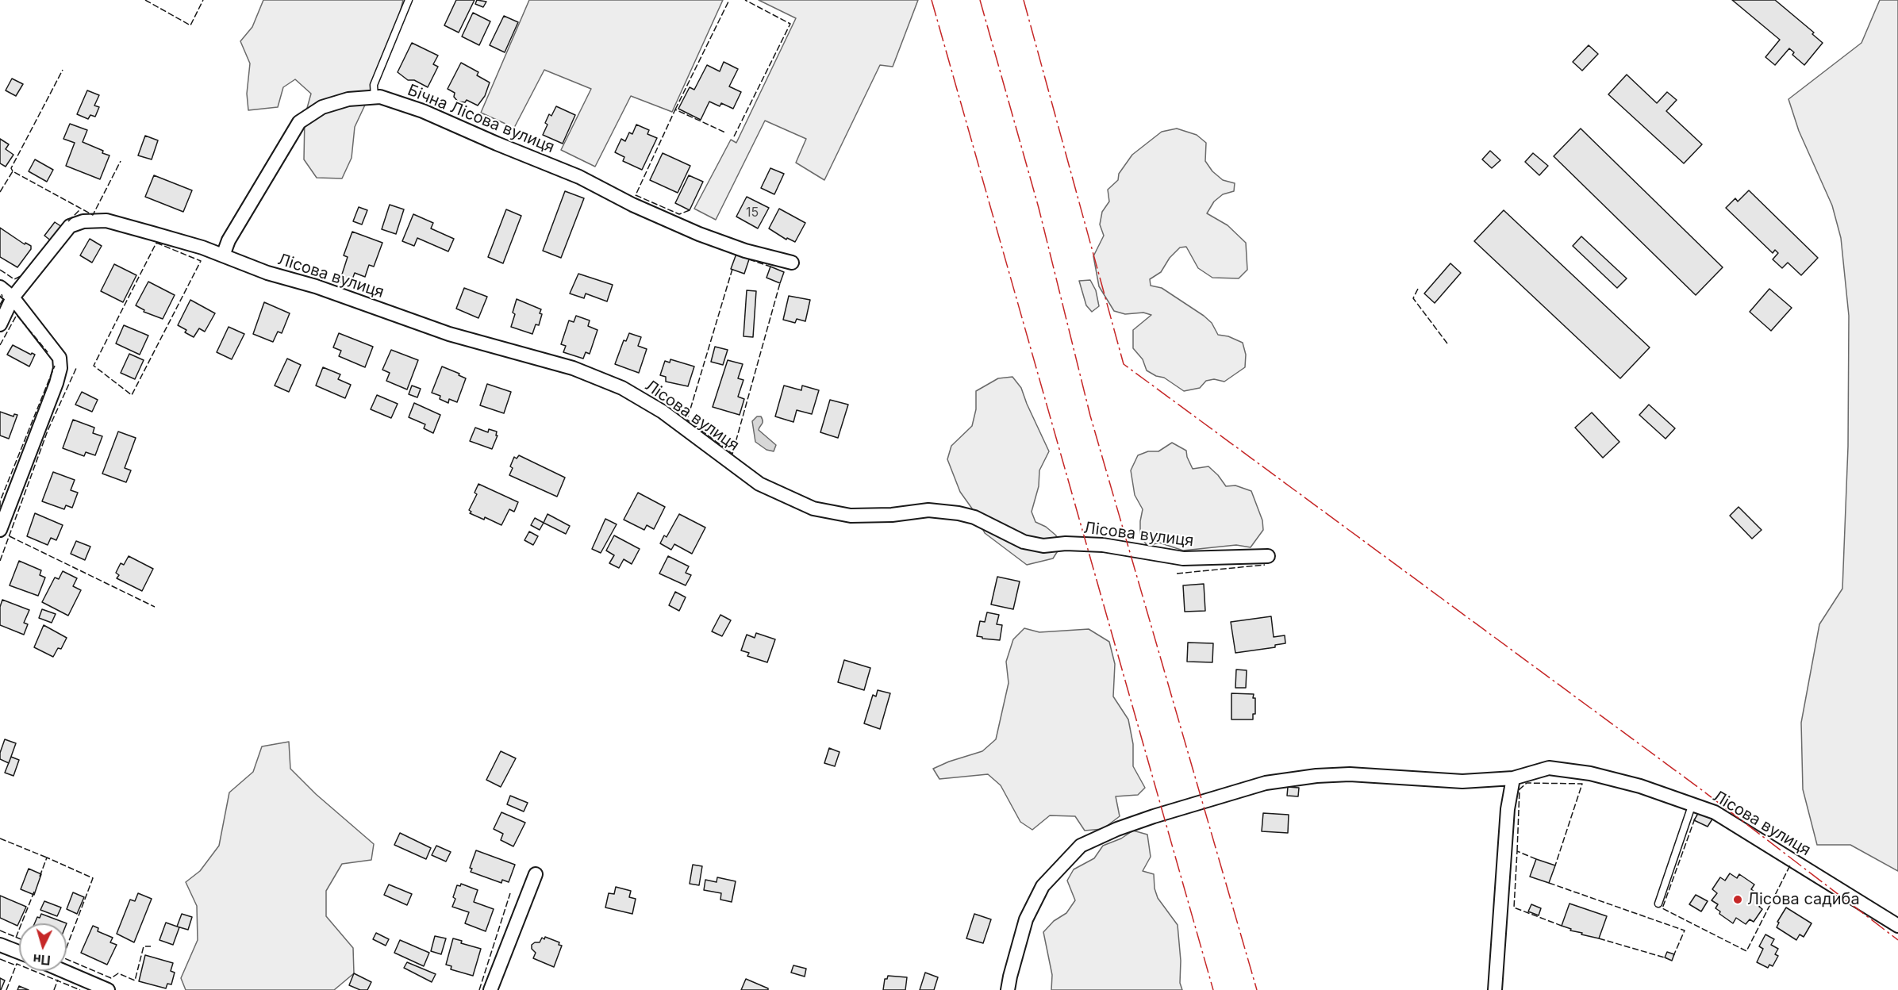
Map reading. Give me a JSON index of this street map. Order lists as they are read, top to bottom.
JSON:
{
  "streets": {
    "street": ["Бічна Лісова вулиця", "Лісова вулиця"]
  },
  "crossings": [
    ["Бічна Лісова вулиця", "Лісова вулиця"]
  ],
  "places": ["Лісова садиба"],
  "house_numbers": ["15"],
  "north": "bottom"
}
